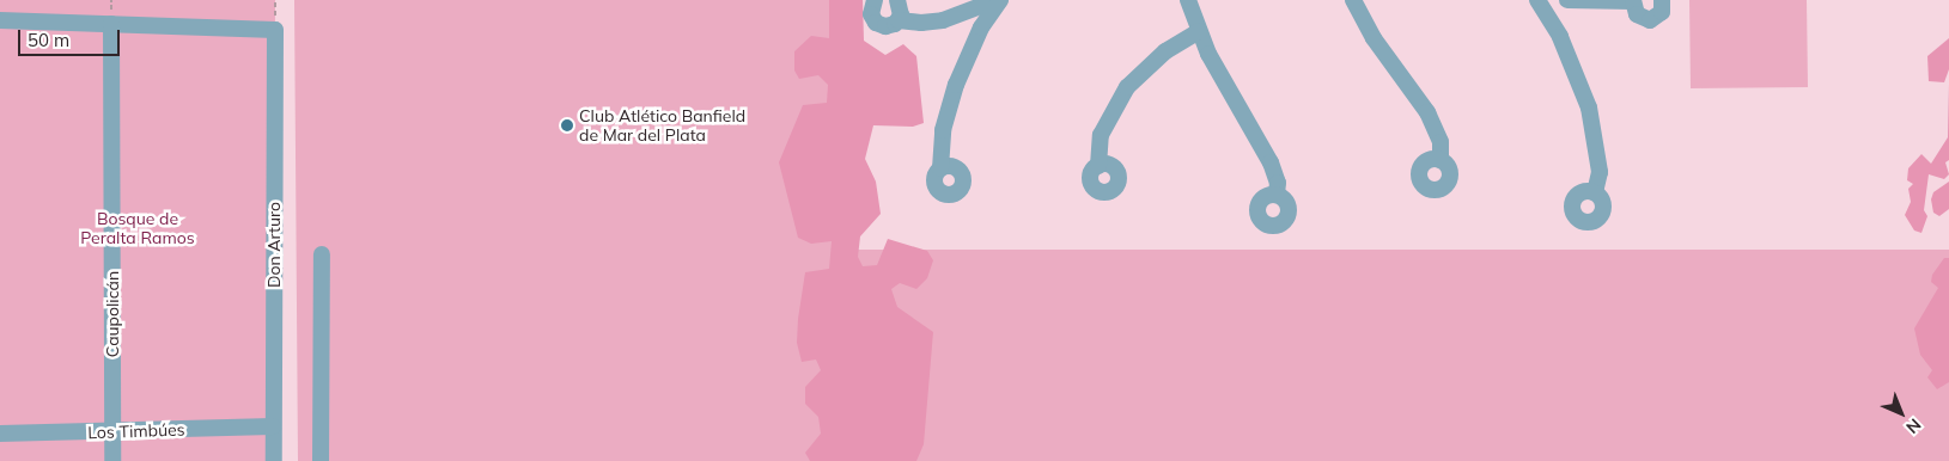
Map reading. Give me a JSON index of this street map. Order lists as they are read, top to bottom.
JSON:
{
  "streets": {
    "street": ["Don Arturo", "Caupolicán", "Los Timbúes"]
  },
  "crossings": [
    ["Don Arturo", "Caupolicán"],
    ["Don Arturo", "Los Timbúes"],
    ["Caupolicán", "Los Timbúes"]
  ],
  "parks": ["Bosque de Peralta Ramos"],
  "places": ["Club Atlético Banfield de Mar del Plata"],
  "scale_bar": "50 m",
  "north": "bottom right"
}
